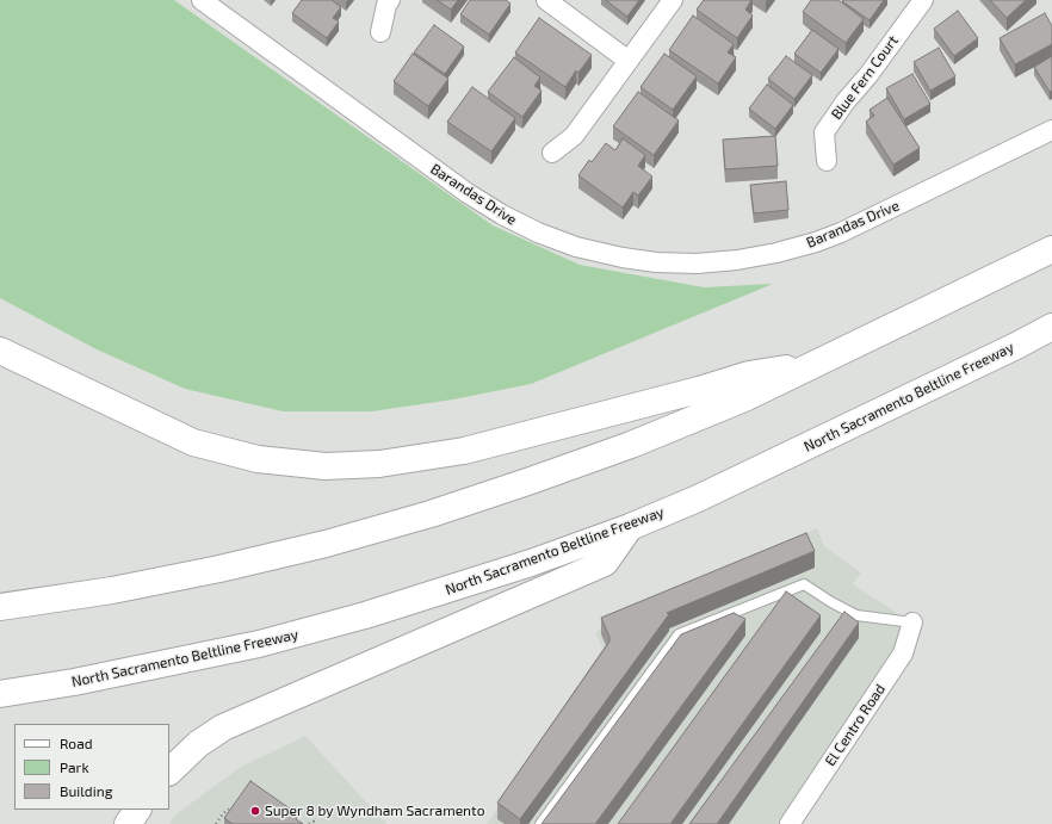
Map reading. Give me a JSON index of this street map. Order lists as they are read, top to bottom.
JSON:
{
  "streets": {
    "highway": ["North Sacramento Beltline Freeway"],
    "street": ["Blue Fern Court", "Barandas Drive", "El Centro Road"]
  },
  "places": ["Super 8 by Wyndham Sacramento"],
  "legend": ["Road", "Park", "Building"]
}
